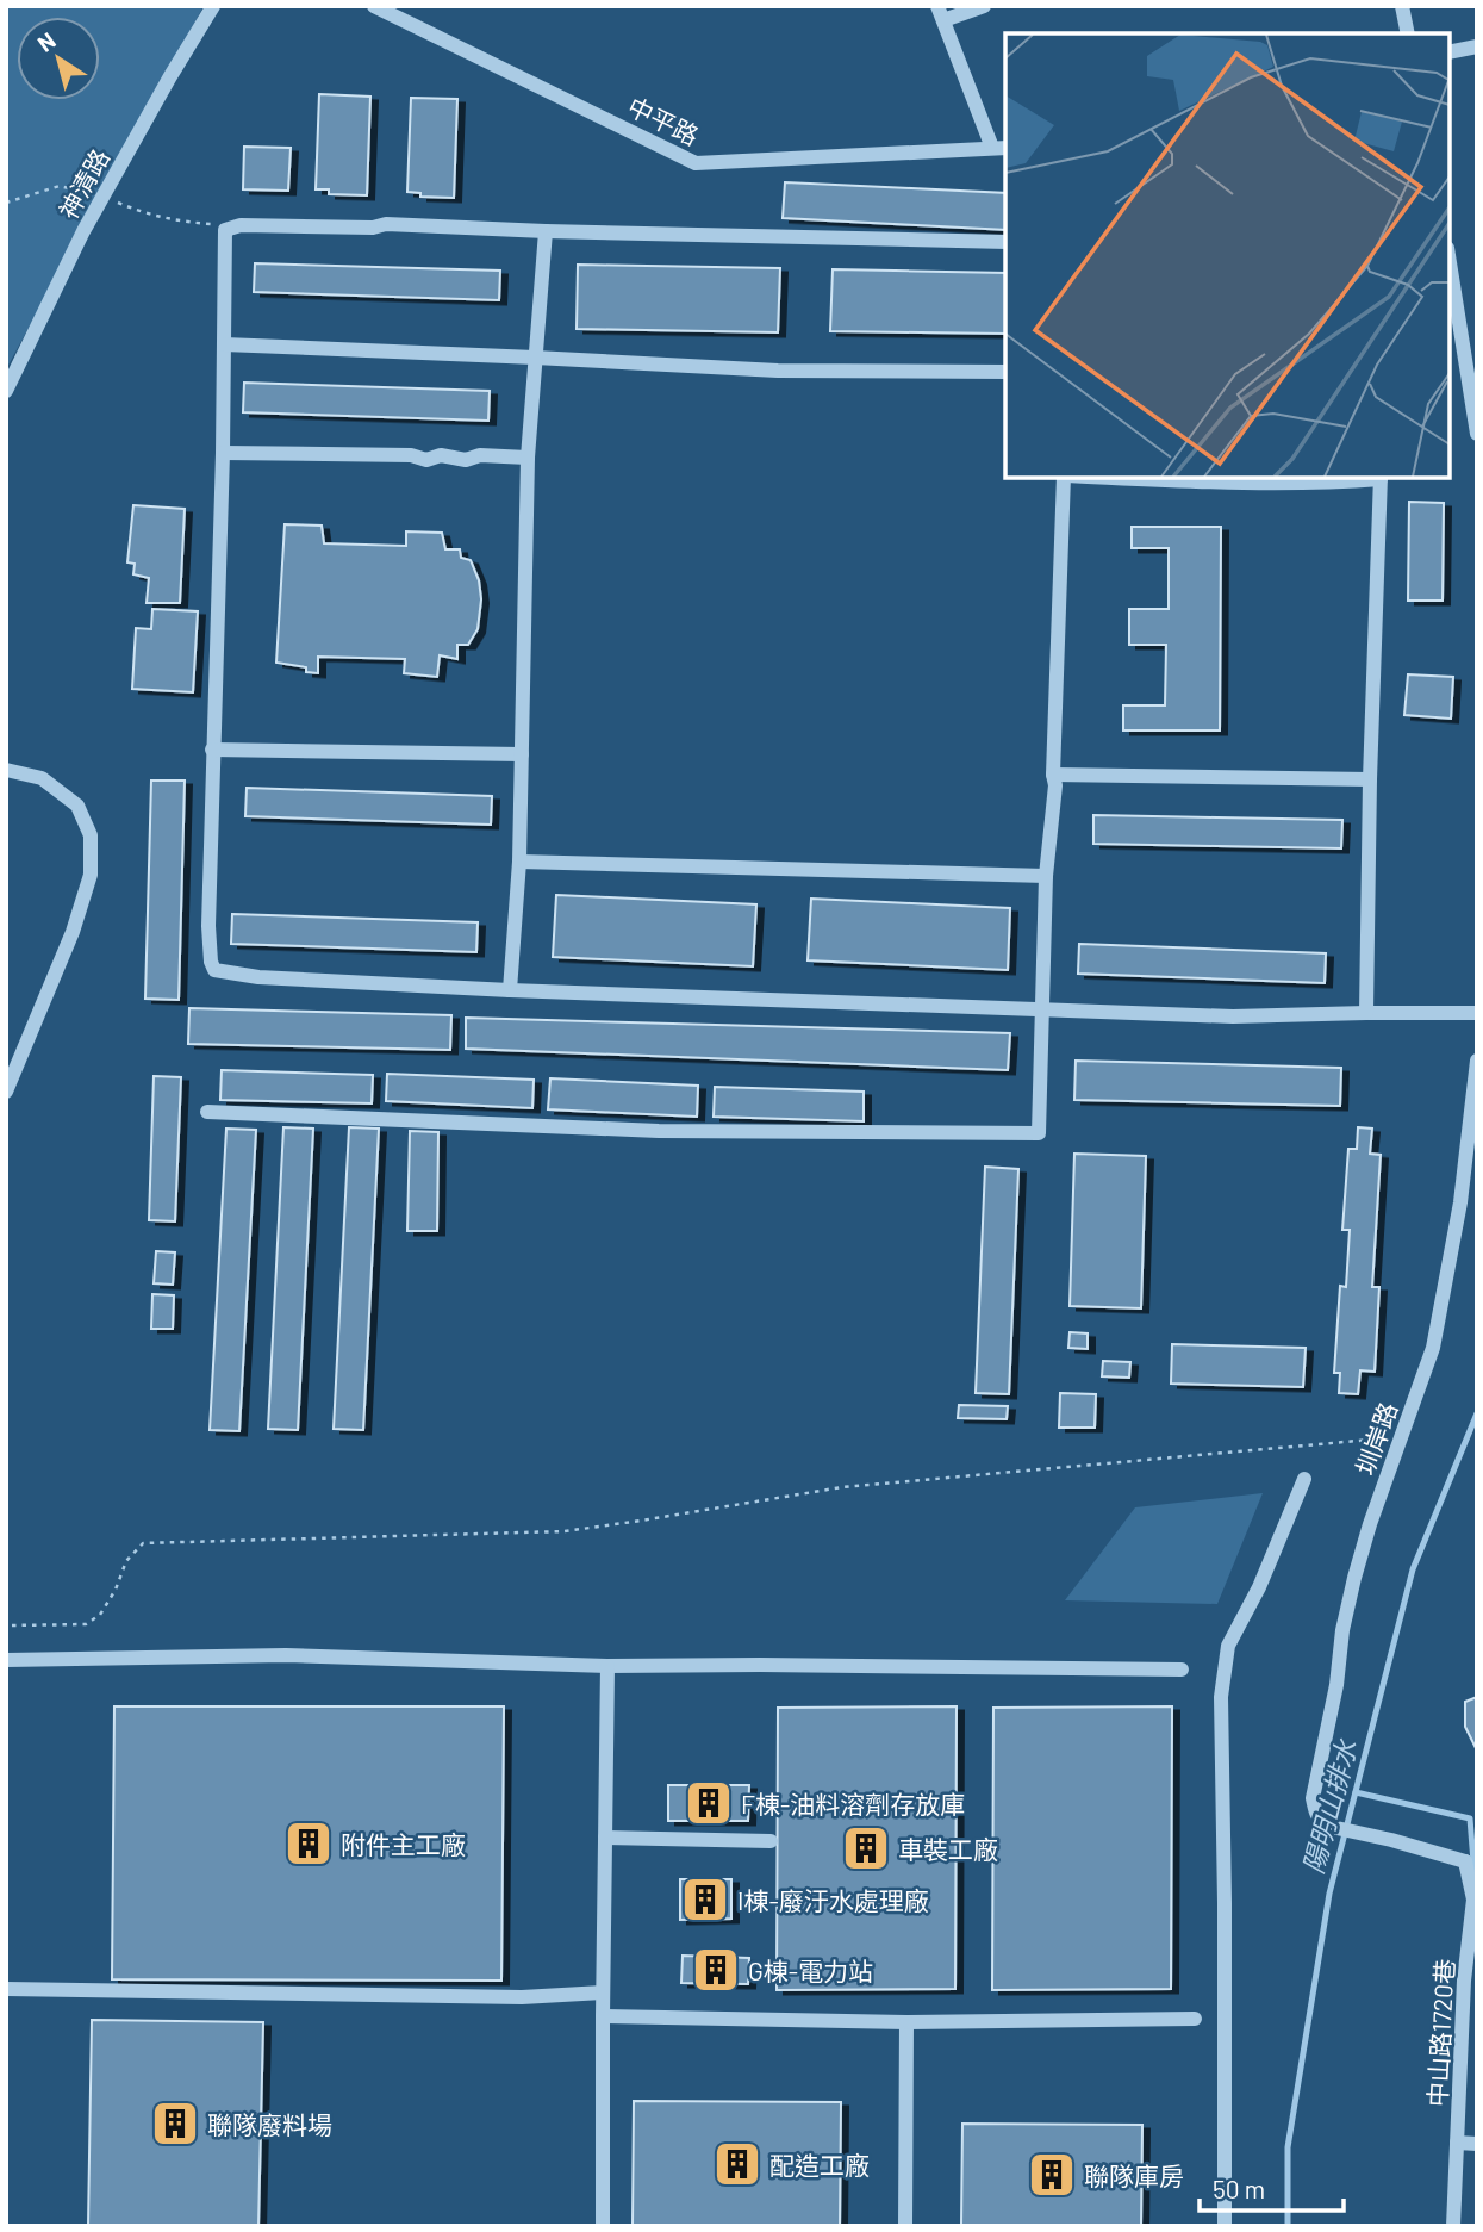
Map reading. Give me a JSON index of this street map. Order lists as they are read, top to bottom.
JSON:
{
  "streets": {
    "street": [
      "中平路",
      "神清路",
      "圳岸路",
      "中山路1720巷"
    ]
  },
  "crossings": [
    ["圳岸路", "中山路1720巷"]
  ],
  "water": ["陽明山排水"],
  "places": {
    "building": [
      "F棟-油料溶劑存放庫",
      "附件主工廠",
      "車裝工廠",
      "I棟-廢汙水處理廠",
      "G棟-電力站",
      "聯隊廢料場",
      "配造工廠",
      "聯隊庫房"
    ]
  },
  "scale_bar": "50 m",
  "north": "top left"
}
